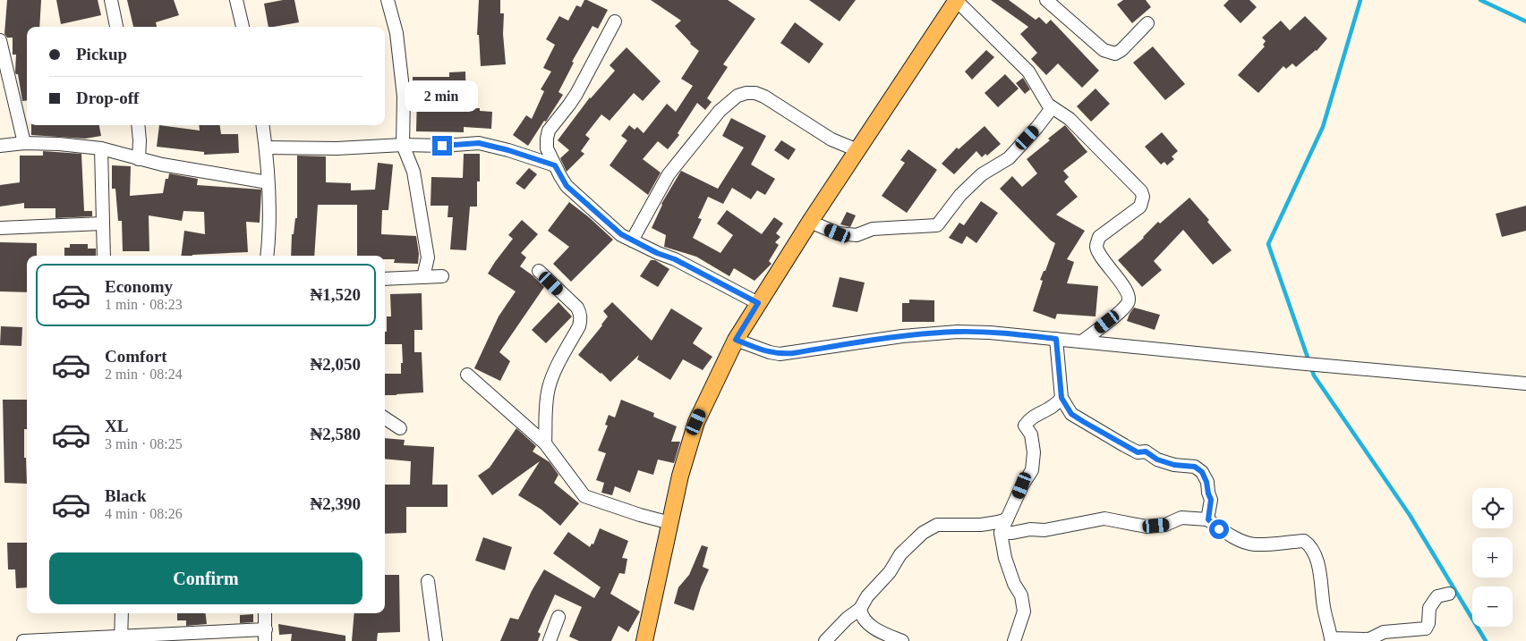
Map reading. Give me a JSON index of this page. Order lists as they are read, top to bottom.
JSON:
{
  "page": {
    "banner": ["Pickup", "Drop-off"],
    "bubble": "2 min",
    "list": [
      {
        "name": "Economy",
        "note": "1 min · 08:23",
        "value": "₦1,520"
      },
      {
        "name": "Comfort",
        "note": "2 min · 08:24",
        "value": "₦2,050"
      },
      {
        "name": "XL",
        "note": "3 min · 08:25",
        "value": "₦2,580"
      },
      {
        "name": "Black",
        "note": "4 min · 08:26",
        "value": "₦2,390"
      }
    ],
    "map_buttons": ["+", "−"],
    "buttons": "Confirm"
  }
}
